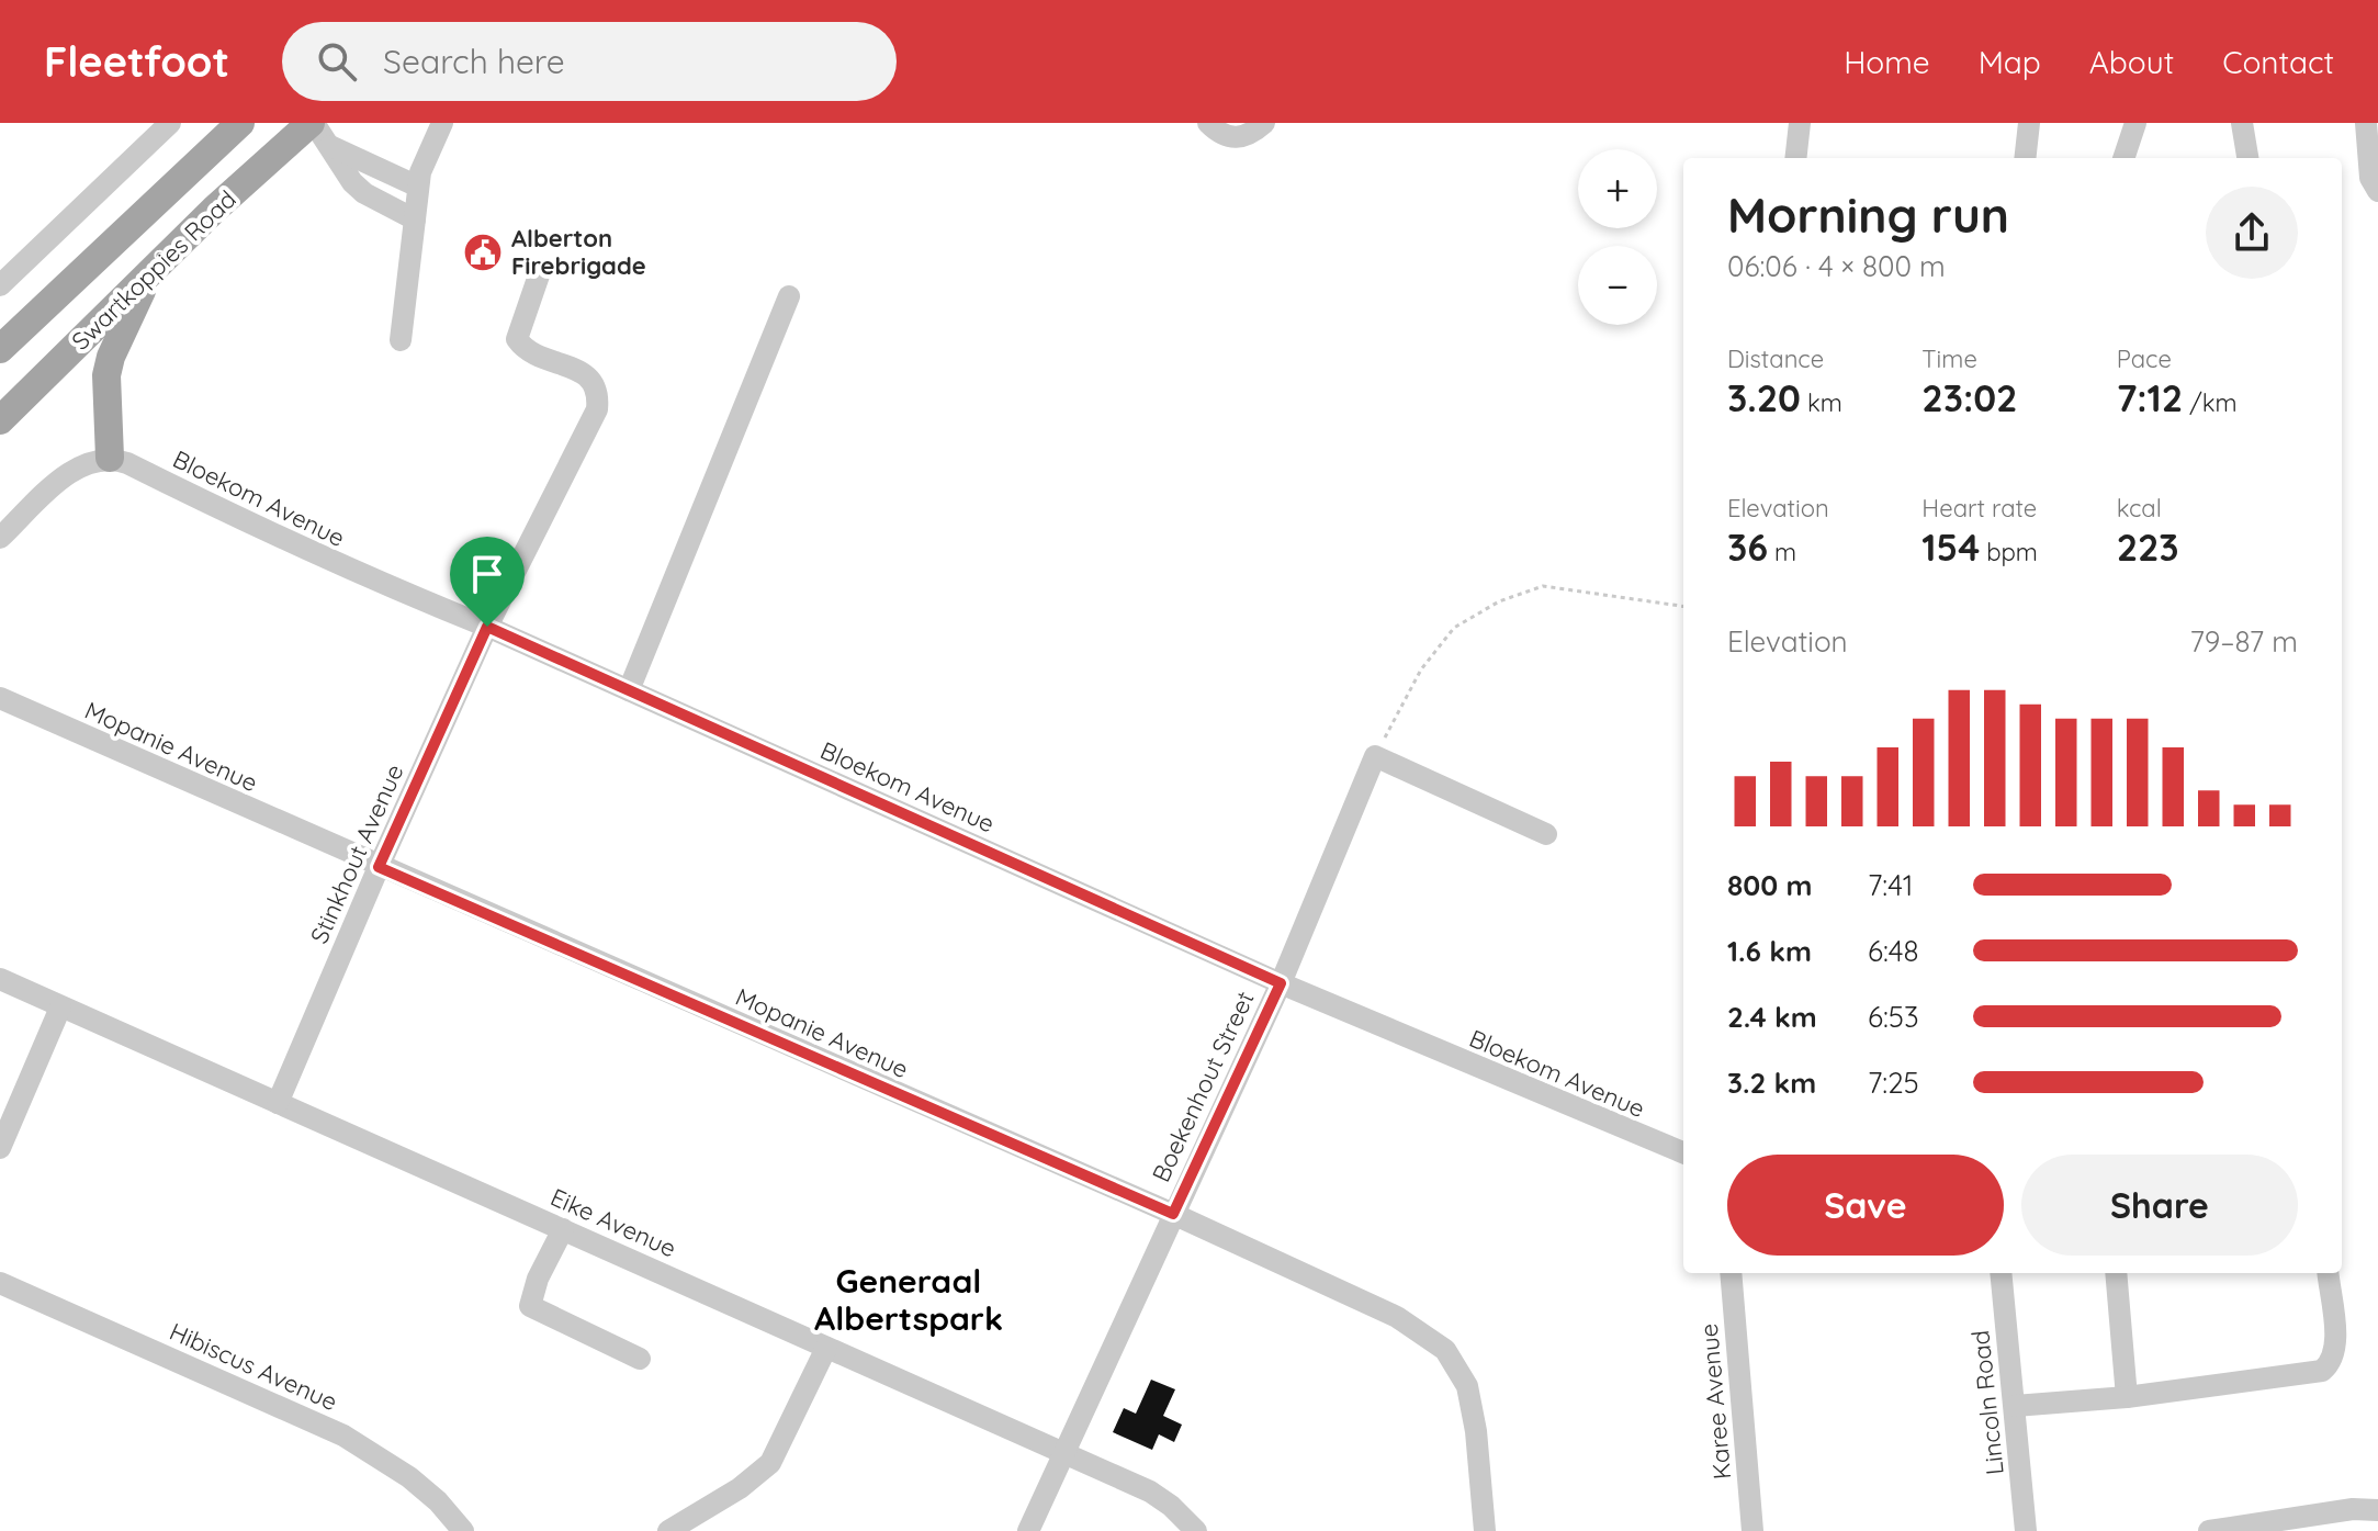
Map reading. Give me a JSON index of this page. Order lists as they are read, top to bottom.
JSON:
{
  "streets": {
    "main road": ["Swartkoppies Road"],
    "street": [
      "Bloekom Avenue",
      "Mopanie Avenue",
      "Stinkhout Avenue",
      "Boekenhout Street",
      "Eike Avenue",
      "Hibiscus Avenue",
      "Karee Avenue",
      "Lincoln Road"
    ]
  },
  "crossings": [
    ["Bloekom Avenue", "Stinkhout Avenue"],
    ["Bloekom Avenue", "Boekenhout Street"],
    ["Mopanie Avenue", "Stinkhout Avenue"],
    ["Mopanie Avenue", "Boekenhout Street"],
    ["Stinkhout Avenue", "Eike Avenue"],
    ["Boekenhout Street", "Eike Avenue"]
  ],
  "districts": ["Generaal Albertspark"],
  "places": {
    "public building": ["Alberton Firebrigade"]
  },
  "page": {
    "header": "Fleetfoot",
    "search": "Search here",
    "nav": [
      "Home",
      "Map",
      "About",
      "Contact"
    ],
    "map_buttons": ["+", "−"],
    "heading": ["Morning run", "06:06 · 4 × 800 m"],
    "stats": [
      ["Distance", "3.20 km"],
      ["Time", "23:02"],
      ["Pace", "7:12 /km"],
      ["Elevation", "36 m"],
      ["Heart rate", "154 bpm"],
      ["kcal", "223"]
    ],
    "chart": ["Elevation", "79–87 m"],
    "list": [
      {
        "name": "800 m",
        "note": "7:41"
      },
      {
        "name": "1.6 km",
        "note": "6:48"
      },
      {
        "name": "2.4 km",
        "note": "6:53"
      },
      {
        "name": "3.2 km",
        "note": "7:25"
      }
    ],
    "buttons": ["Save", "Share"]
  }
}
